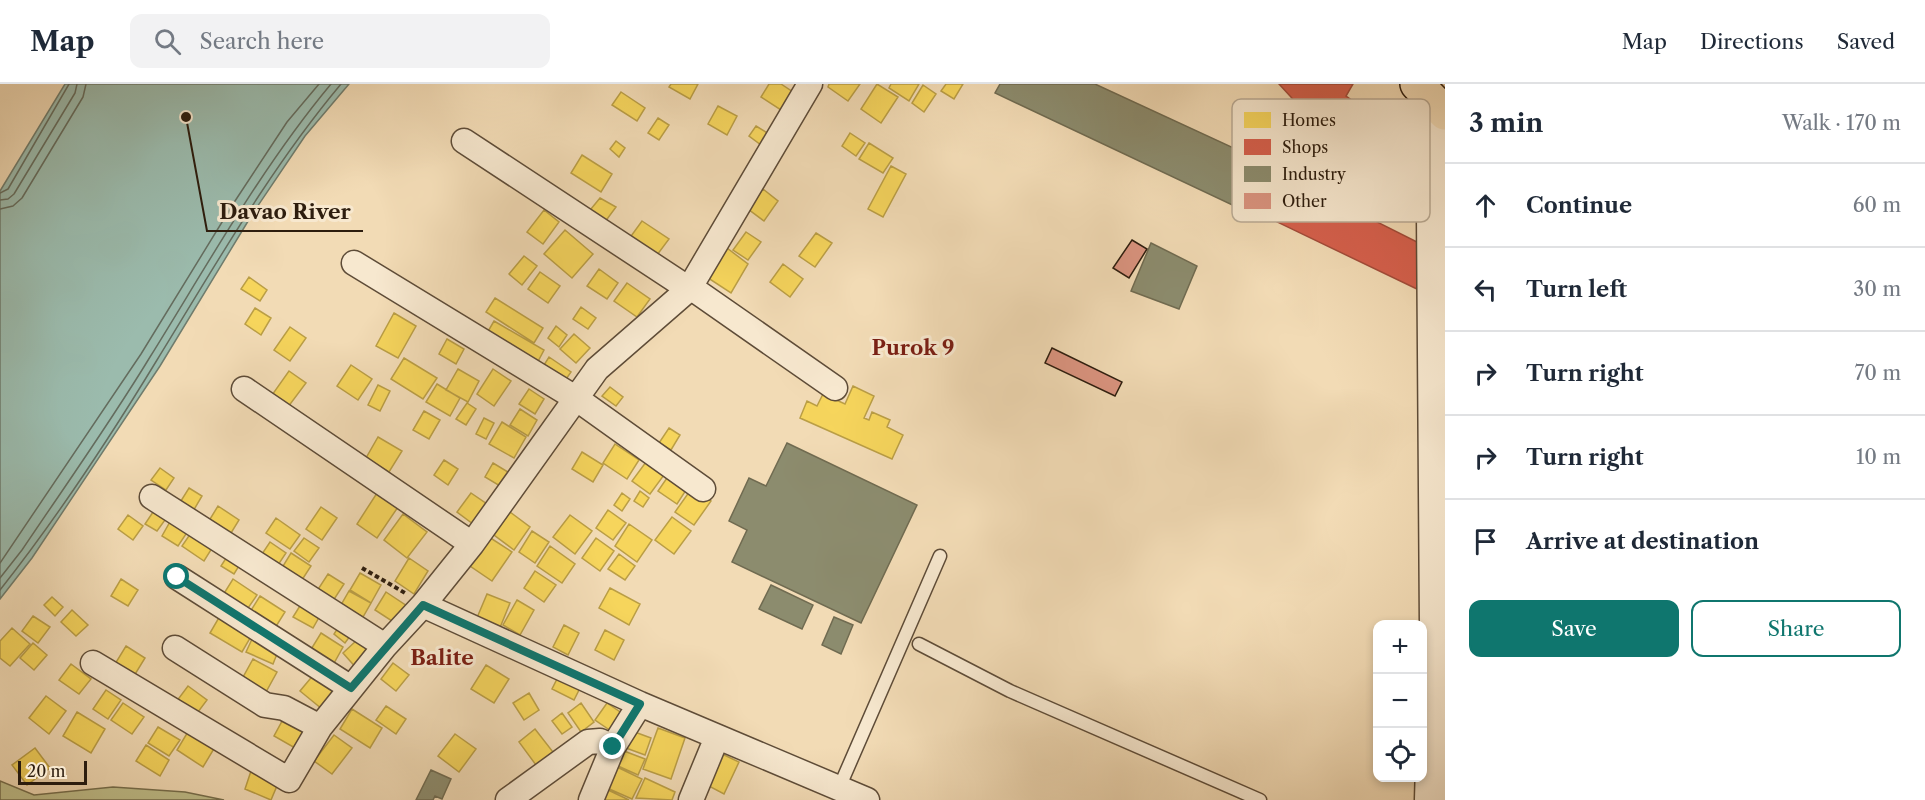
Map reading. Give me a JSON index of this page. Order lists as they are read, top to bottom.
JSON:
{
  "districts": ["Purok 9", "Balite"],
  "places": ["Davao River"],
  "legend": [
    "Homes",
    "Shops",
    "Industry",
    "Other"
  ],
  "scale_bar": "20 m",
  "page": {
    "header": "Map",
    "search": "Search here",
    "nav": ["Map", "Directions", "Saved"],
    "heading": ["3 min", "Walk · 170 m"],
    "list": [
      ["Continue", "60 m"],
      ["Turn left", "30 m"],
      ["Turn right", "70 m"],
      ["Turn right", "10 m"],
      "Arrive at destination"
    ],
    "buttons": ["Save", "Share"],
    "map_buttons": ["+", "−"],
    "scale": "20 m"
  }
}
